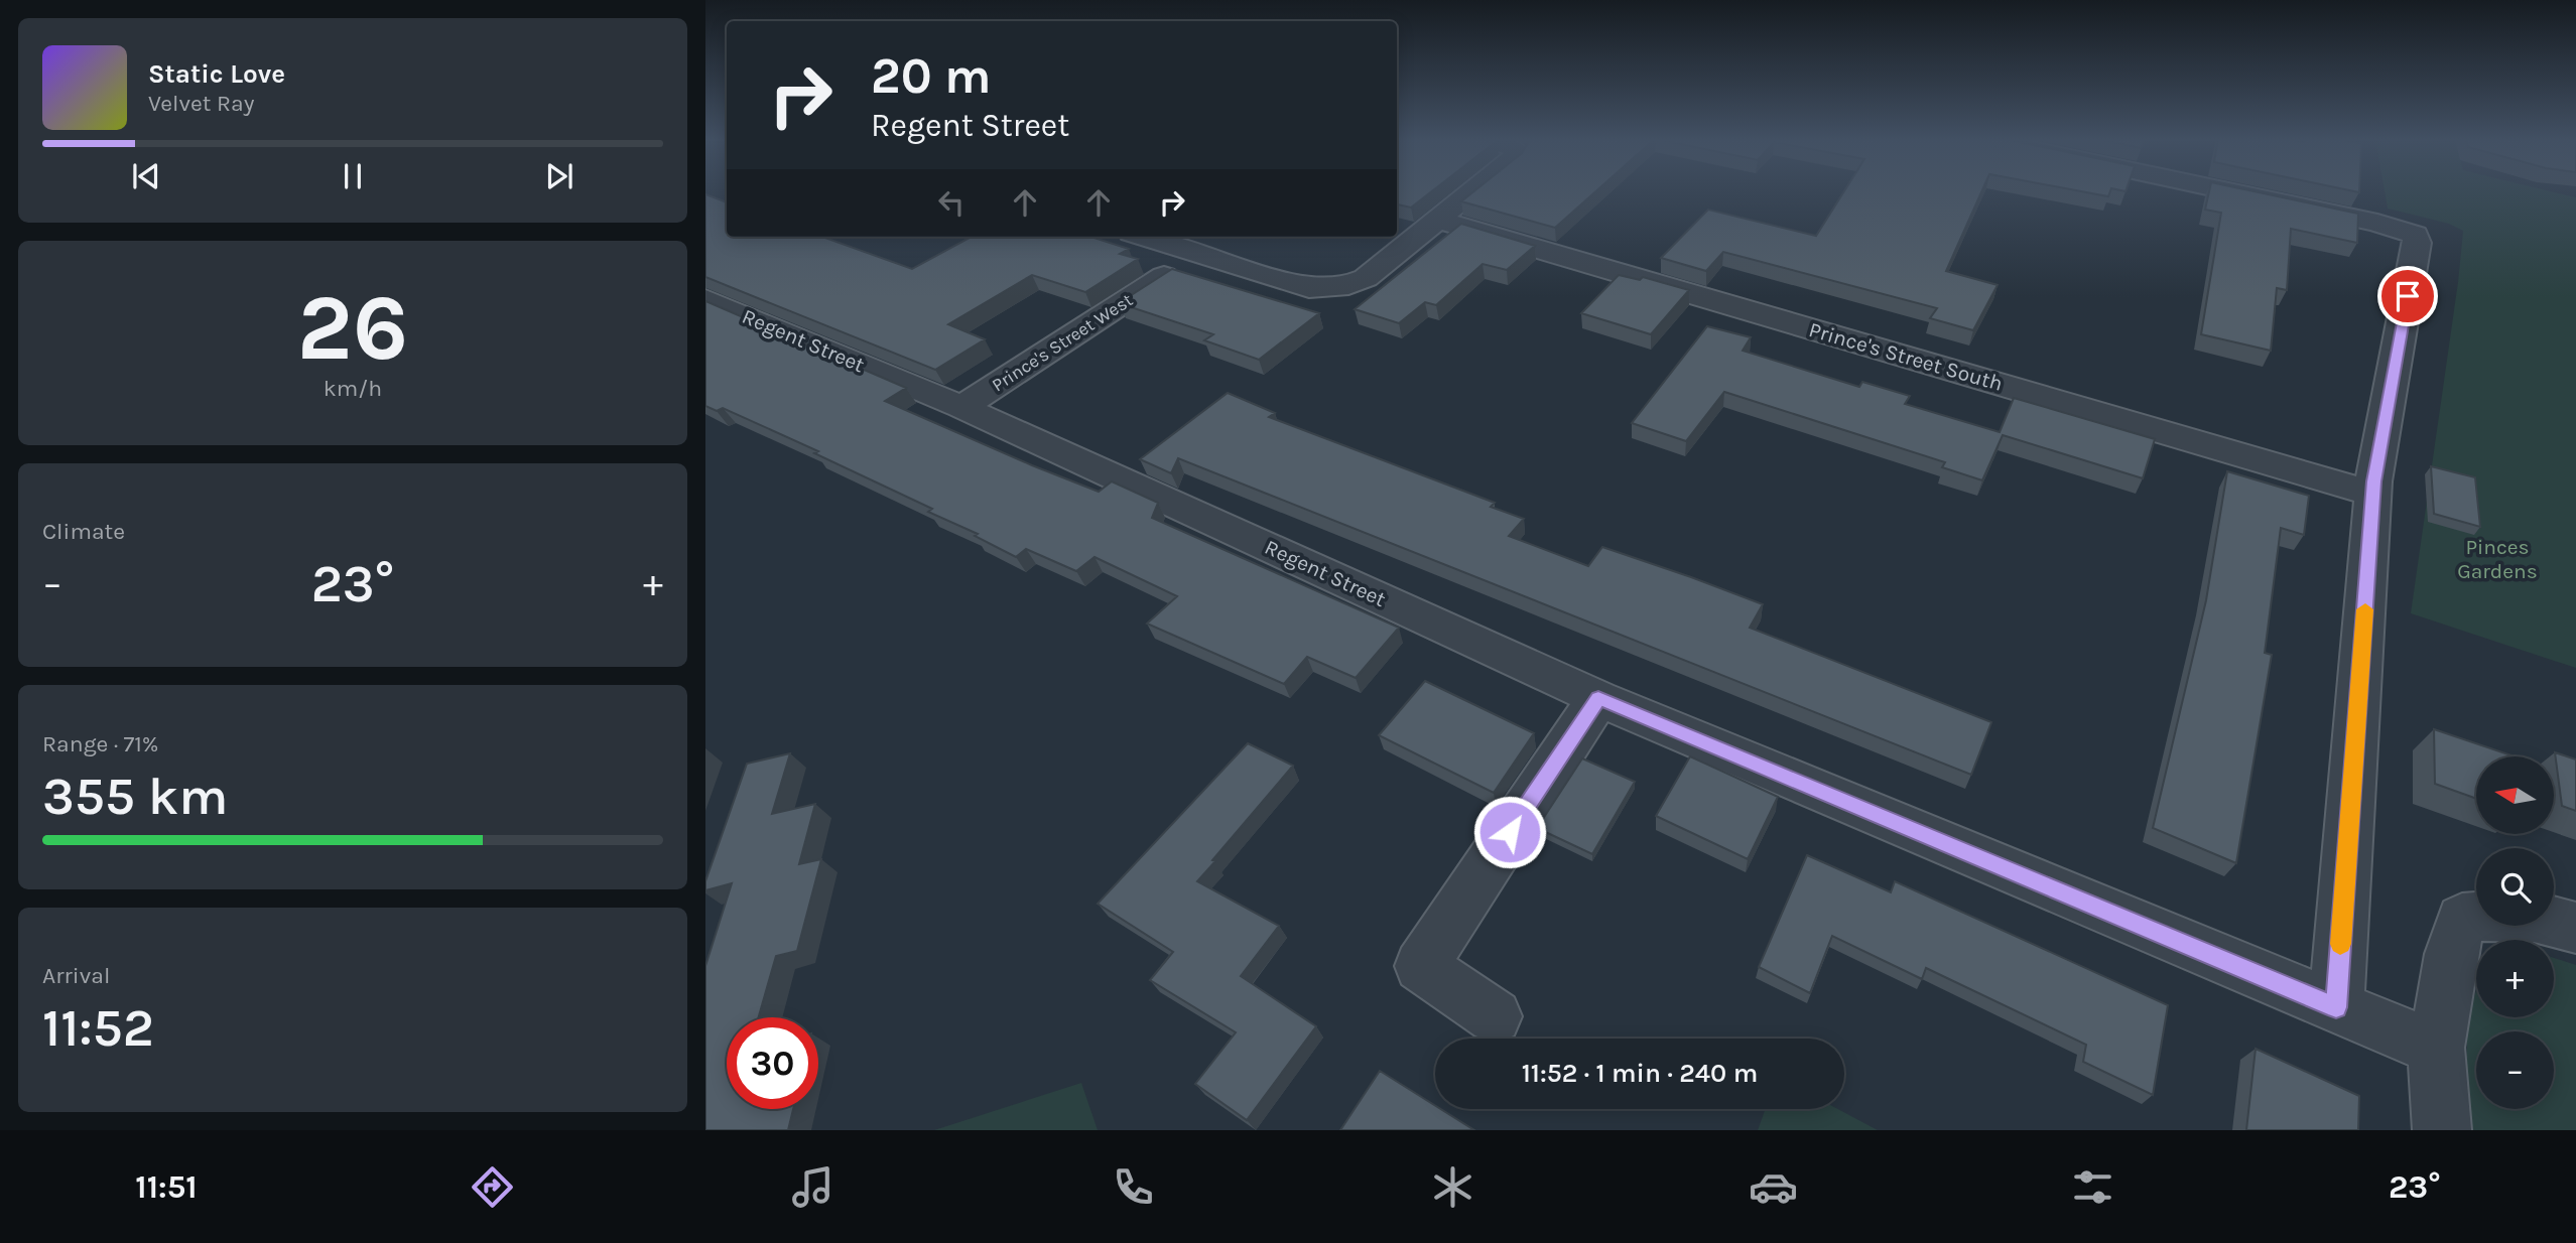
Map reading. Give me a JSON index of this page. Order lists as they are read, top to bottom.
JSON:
{
  "streets": {
    "street": ["Regent Street", "Prince's Street West", "Prince's Street South"]
  },
  "crossings": [
    ["Regent Street", "Prince's Street West"]
  ],
  "parks": ["Pinces Gardens"],
  "north": "left",
  "page": {
    "turn": ["20 m", "Regent Street"],
    "song": ["Static Love", "Velvet Ray"],
    "tile": [
      ["26", "km/h"],
      "Climate",
      ["Range · 71%", "355 km"],
      ["Arrival", "11:52"]
    ],
    "heat": ["−", "23°", "+"],
    "map_buttons": ["+", "−"],
    "limit": "30",
    "trip": "11:52 · 1 min · 240 m",
    "tabs": ["11:51", "23°"]
  }
}
